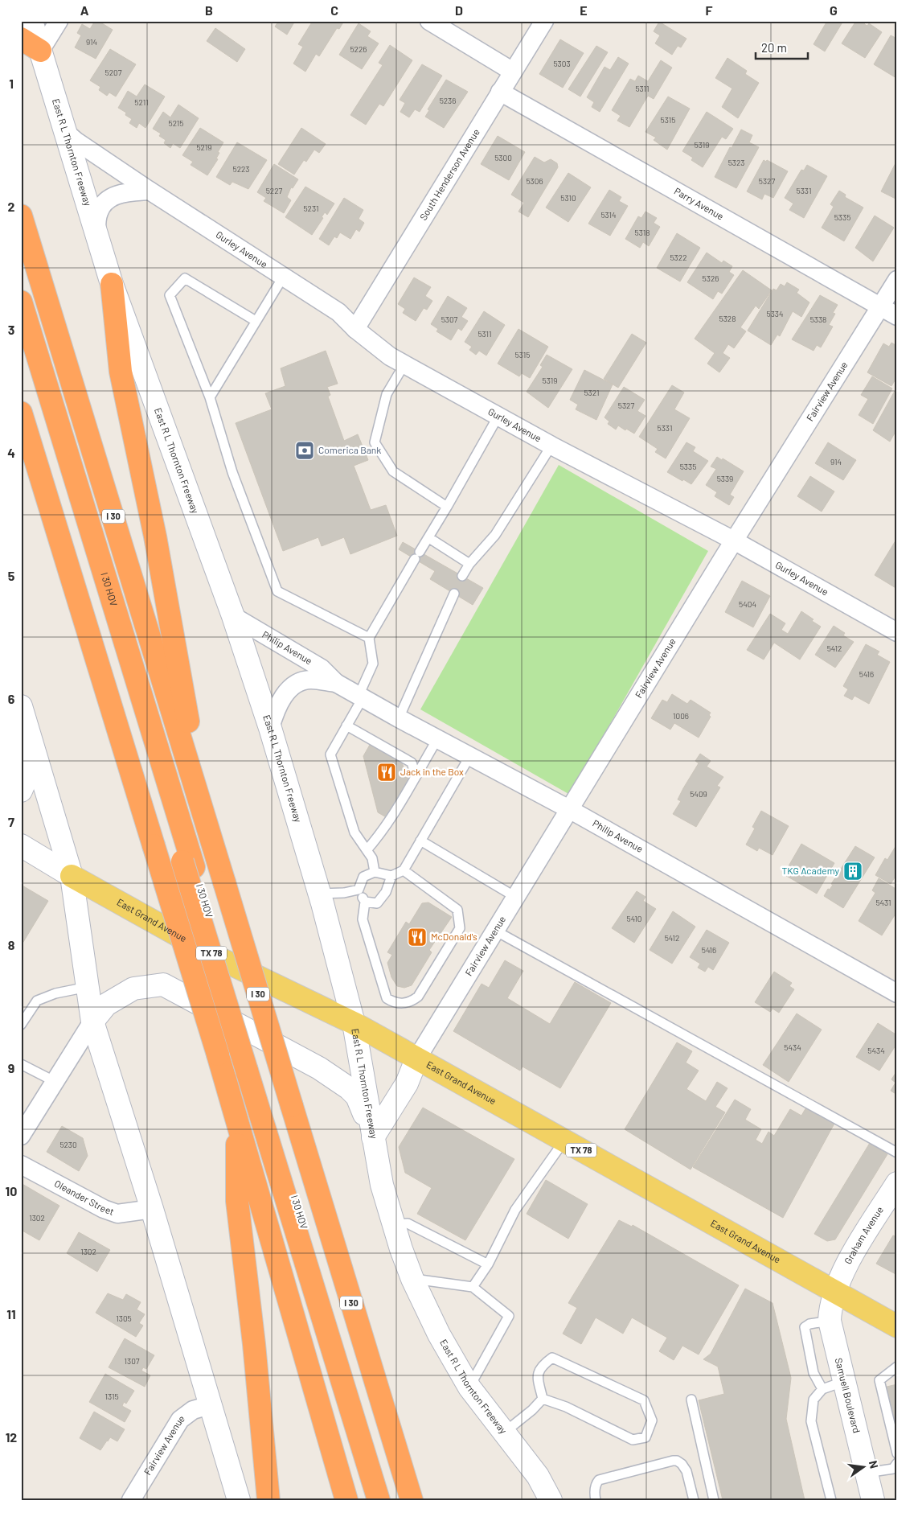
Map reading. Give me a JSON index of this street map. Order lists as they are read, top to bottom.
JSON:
{
  "streets": {
    "highway": ["I 30", "I 30 HOV"],
    "main road": [
      "East R L Thornton Freeway",
      "East Grand Avenue",
      "TX 78",
      "Graham Avenue",
      "Samuell Boulevard"
    ],
    "street": [
      "South Henderson Avenue",
      "Parry Avenue",
      "Gurley Avenue",
      "Fairview Avenue",
      "Philip Avenue",
      "Oleander Street"
    ]
  },
  "crossings": [
    ["East R L Thornton Freeway", "Gurley Avenue"],
    ["East R L Thornton Freeway", "Philip Avenue"],
    ["East R L Thornton Freeway", "East Grand Avenue"],
    ["South Henderson Avenue", "Parry Avenue"],
    ["South Henderson Avenue", "Gurley Avenue"],
    ["Parry Avenue", "Fairview Avenue"],
    ["Gurley Avenue", "Fairview Avenue"],
    ["Fairview Avenue", "Philip Avenue"],
    ["Fairview Avenue", "East Grand Avenue"],
    ["East Grand Avenue", "Graham Avenue"],
    ["East Grand Avenue", "Samuell Boulevard"],
    ["Graham Avenue", "Samuell Boulevard"]
  ],
  "places": {
    "bank": ["Comerica Bank"],
    "restaurant": ["Jack in the Box", "McDonald's"],
    "building": ["TKG Academy"]
  },
  "house_numbers": [
    "914",
    "5226",
    "5303",
    "5207",
    "5311",
    "5236",
    "5211",
    "5315",
    "5215",
    "5319",
    "5219",
    "5300",
    "5323",
    "5223",
    "5306",
    "5327",
    "5227",
    "5331",
    "5310",
    "5231",
    "5314",
    "5335",
    "5318",
    "5322",
    "5326",
    "5334",
    "5328",
    "5307",
    "5338",
    "5311",
    "5315",
    "5319",
    "5321",
    "5327",
    "5331",
    "914",
    "5335",
    "5339",
    "5404",
    "5412",
    "5416",
    "1006",
    "5409",
    "5431",
    "5410",
    "5412",
    "5416",
    "5434",
    "5434",
    "5230",
    "1302",
    "1302",
    "1305",
    "1307",
    "1315"
  ],
  "scale_bar": "20 m",
  "north": "right",
  "grid": {
    "columns": [
      "A",
      "B",
      "C",
      "D",
      "E",
      "F",
      "G"
    ],
    "rows": [
      "1",
      "2",
      "3",
      "4",
      "5",
      "6",
      "7",
      "8",
      "9",
      "10",
      "11",
      "12"
    ]
  }
}
